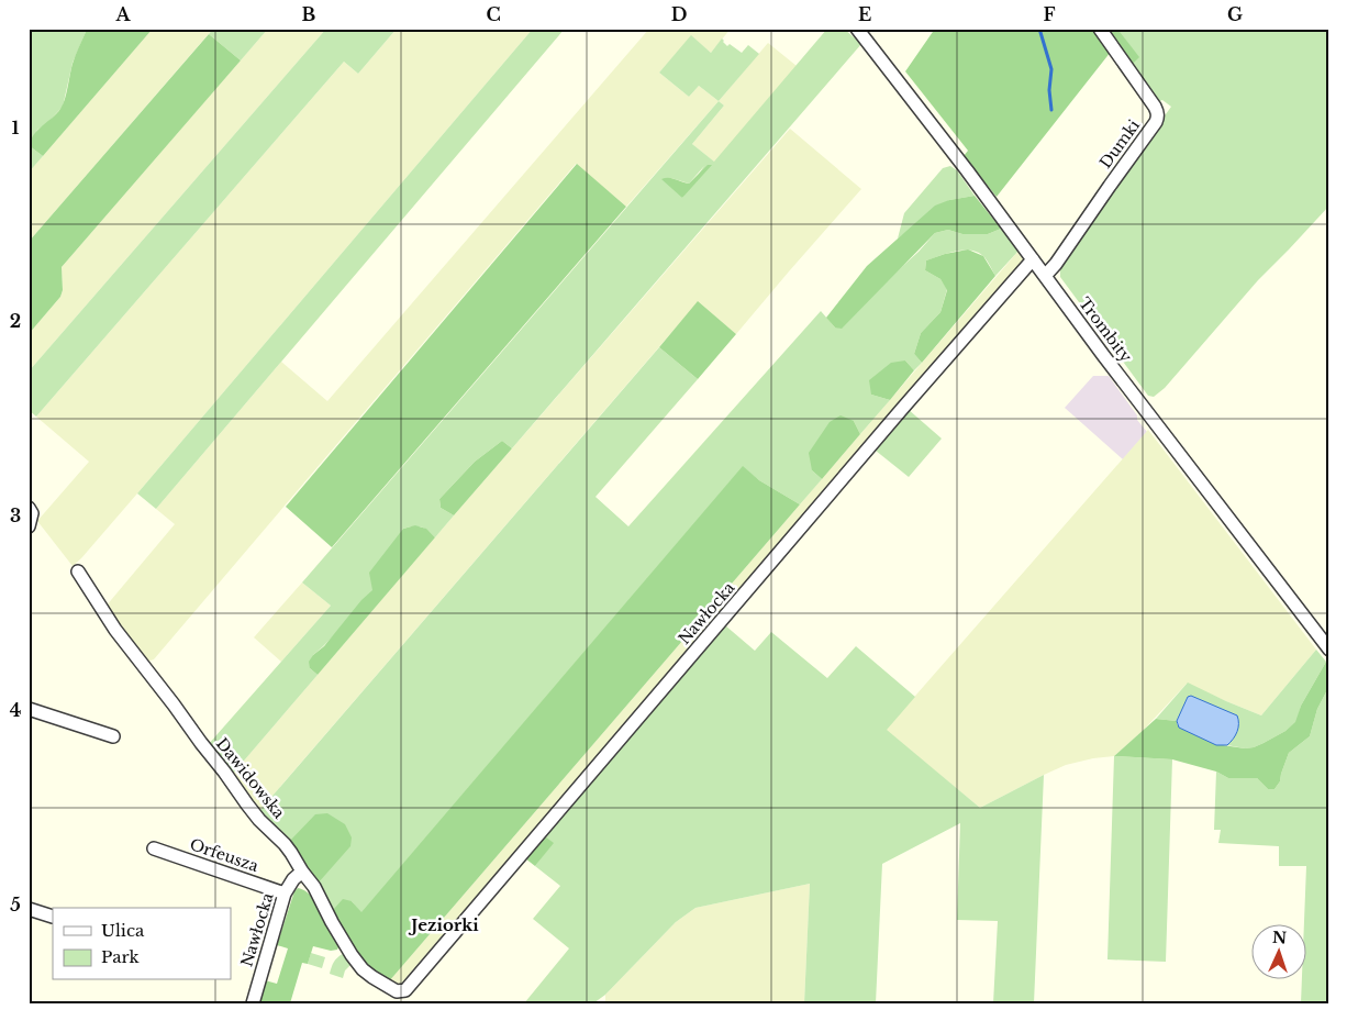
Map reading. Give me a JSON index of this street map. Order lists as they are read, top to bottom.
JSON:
{
  "streets": {
    "street": [
      "Dumki",
      "Trombity",
      "Nawłocka",
      "Dawidowska",
      "Orfeusza"
    ]
  },
  "crossings": [
    ["Dumki", "Trombity"],
    ["Trombity", "Nawłocka"],
    ["Nawłocka", "Dawidowska"],
    ["Nawłocka", "Orfeusza"]
  ],
  "districts": ["Jeziorki"],
  "legend": ["Ulica", "Park"],
  "north": "top",
  "grid": {
    "columns": [
      "A",
      "B",
      "C",
      "D",
      "E",
      "F",
      "G"
    ],
    "rows": [
      "1",
      "2",
      "3",
      "4",
      "5"
    ]
  }
}
